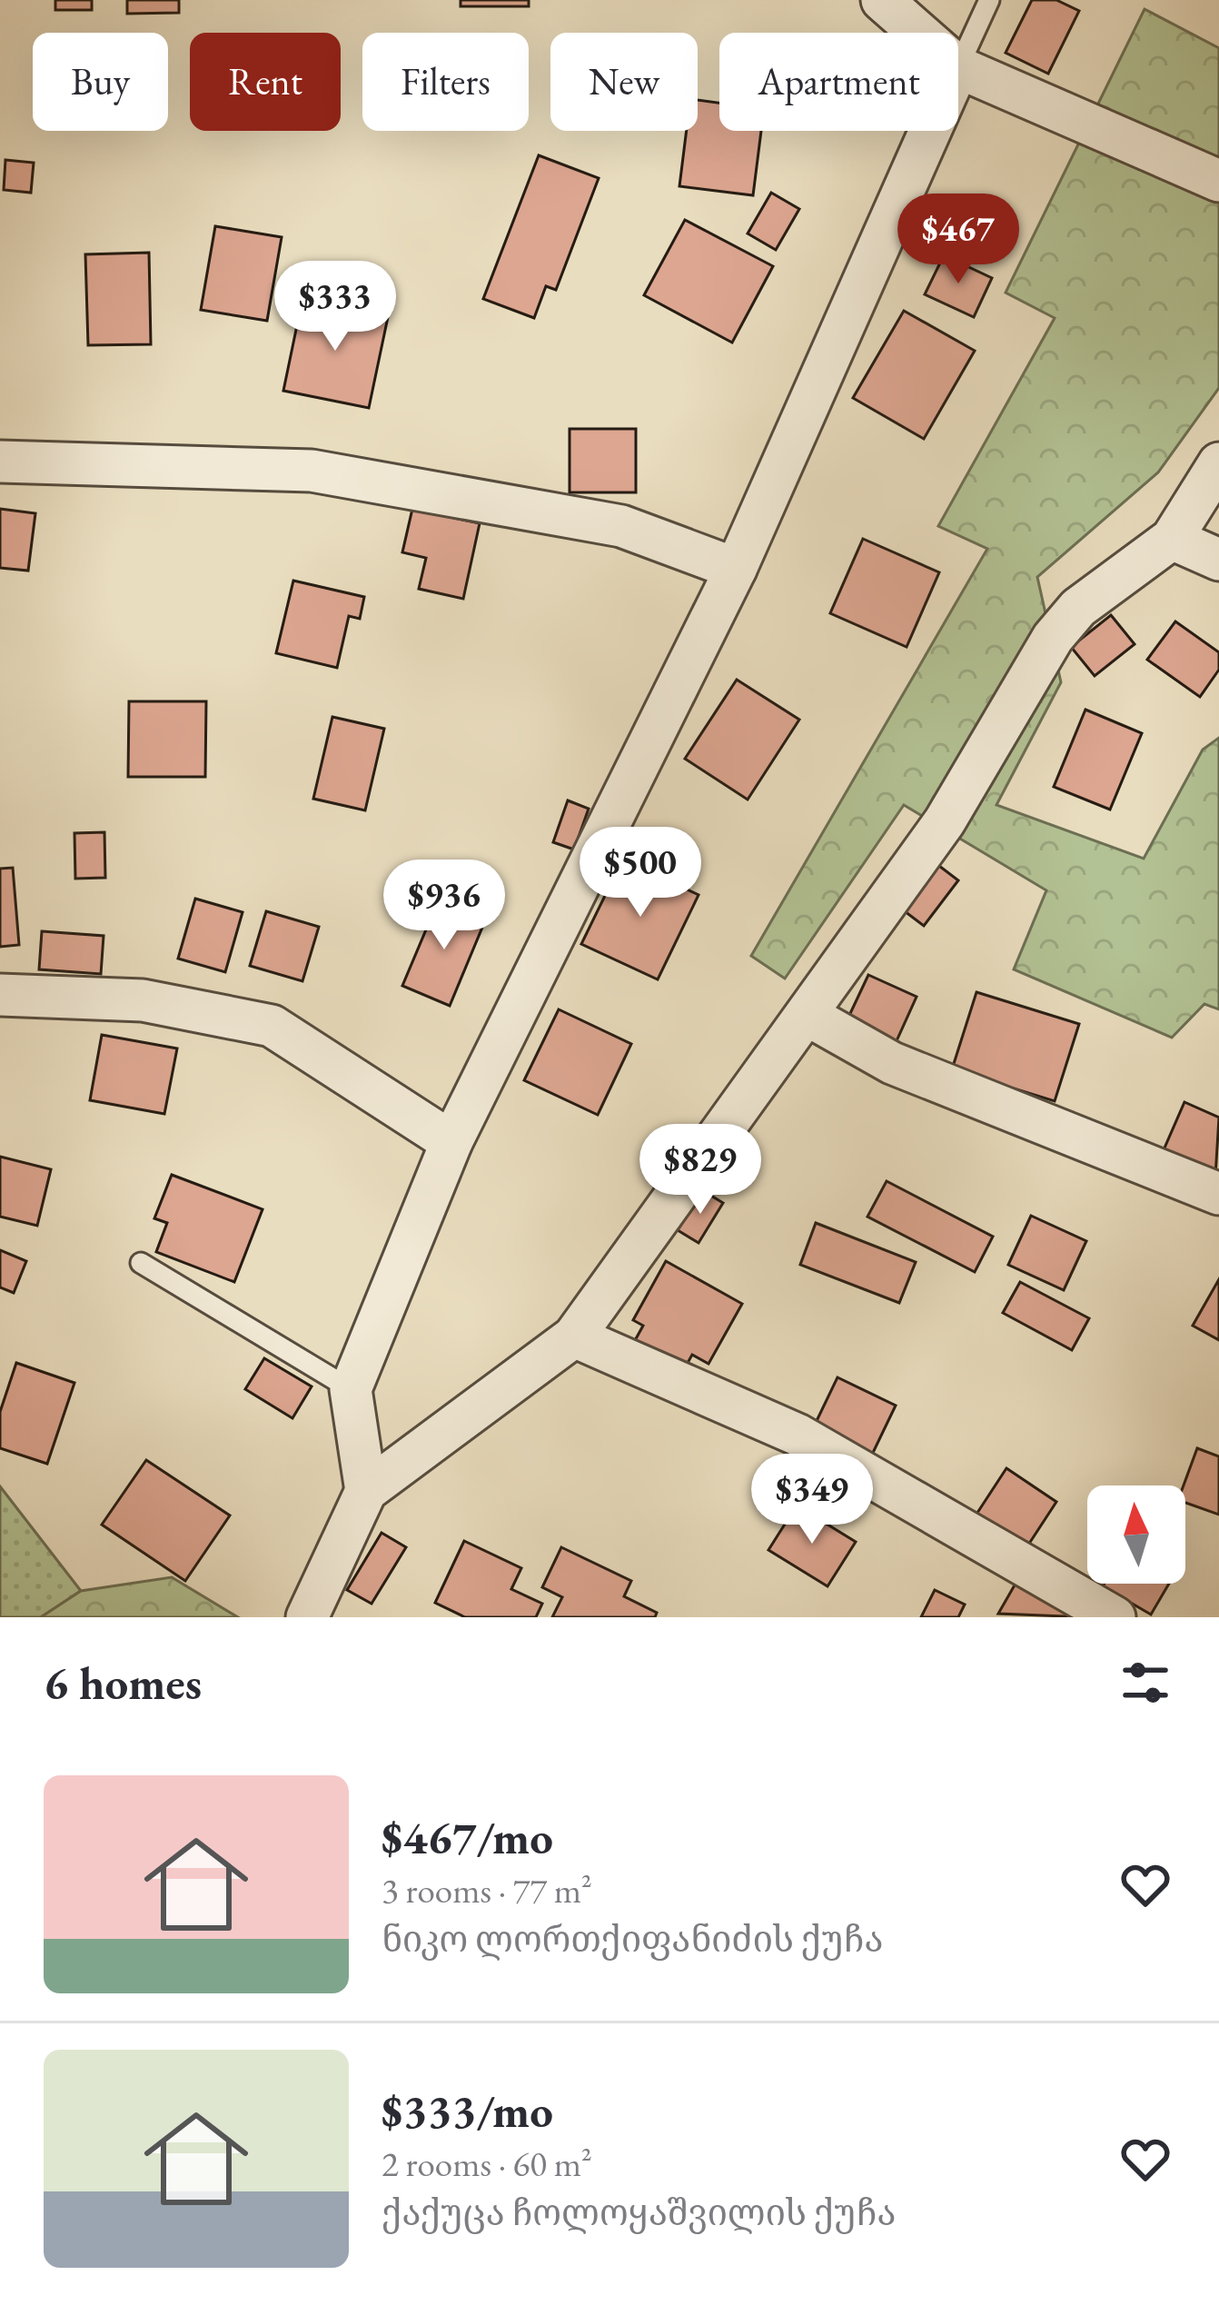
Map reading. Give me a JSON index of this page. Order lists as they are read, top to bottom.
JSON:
{
  "north": "top",
  "page": {
    "chip": [
      "Buy",
      "Rent",
      "Filters",
      "New",
      "Apartment"
    ],
    "price": [
      "$467",
      "$333",
      "$500",
      "$936",
      "$829",
      "$349"
    ],
    "heading": "6 homes",
    "list": [
      {
        "name": "$467/mo",
        "note": "3 rooms · 77 m² · ნიკო ლორთქიფანიძის ქუჩა"
      },
      {
        "name": "$333/mo",
        "note": "2 rooms · 60 m² · ქაქუცა ჩოლოყაშვილის ქუჩა"
      }
    ]
  }
}
